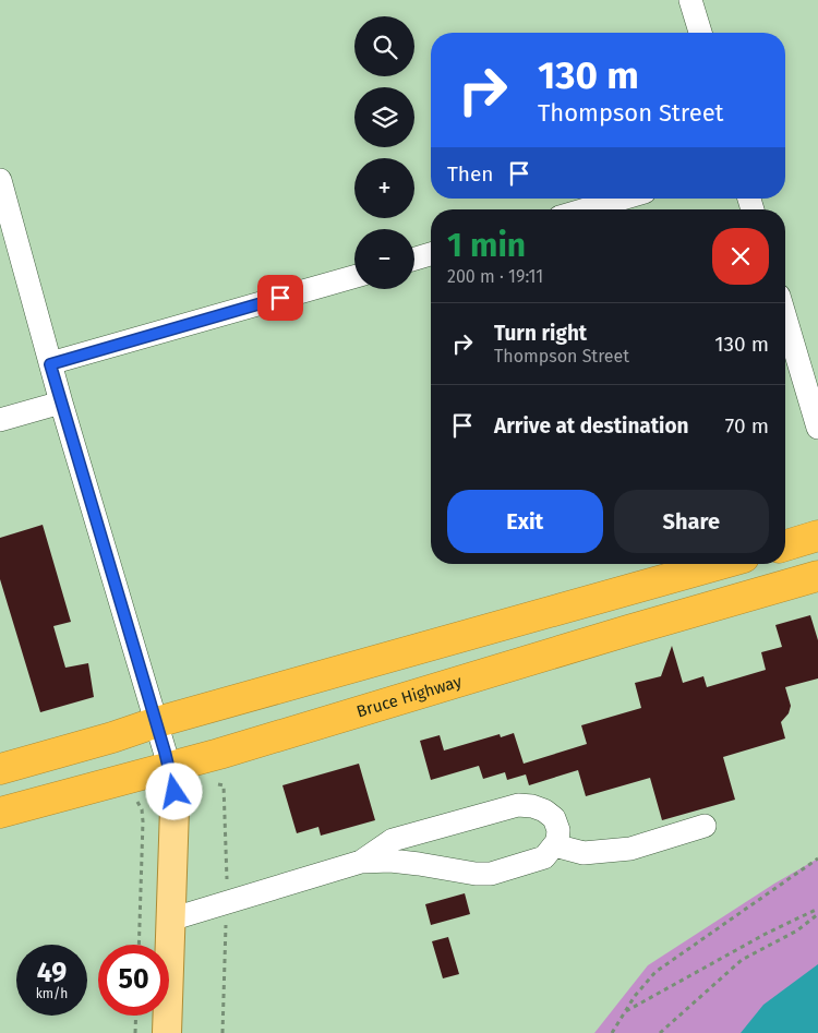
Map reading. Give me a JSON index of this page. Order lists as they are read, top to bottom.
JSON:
{
  "streets": {
    "highway": ["Bruce Highway"]
  },
  "page": {
    "map_buttons": ["+", "−"],
    "turn": ["130 m", "Thompson Street"],
    "then": "Then",
    "heading": ["1 min", "200 m · 19:11"],
    "list": [
      {
        "name": "Turn right",
        "note": "Thompson Street",
        "value": "130 m"
      },
      {
        "name": "Arrive at destination",
        "value": "70 m"
      }
    ],
    "buttons": ["Exit", "Share"],
    "speed": "49 km/h",
    "limit": "50"
  }
}
